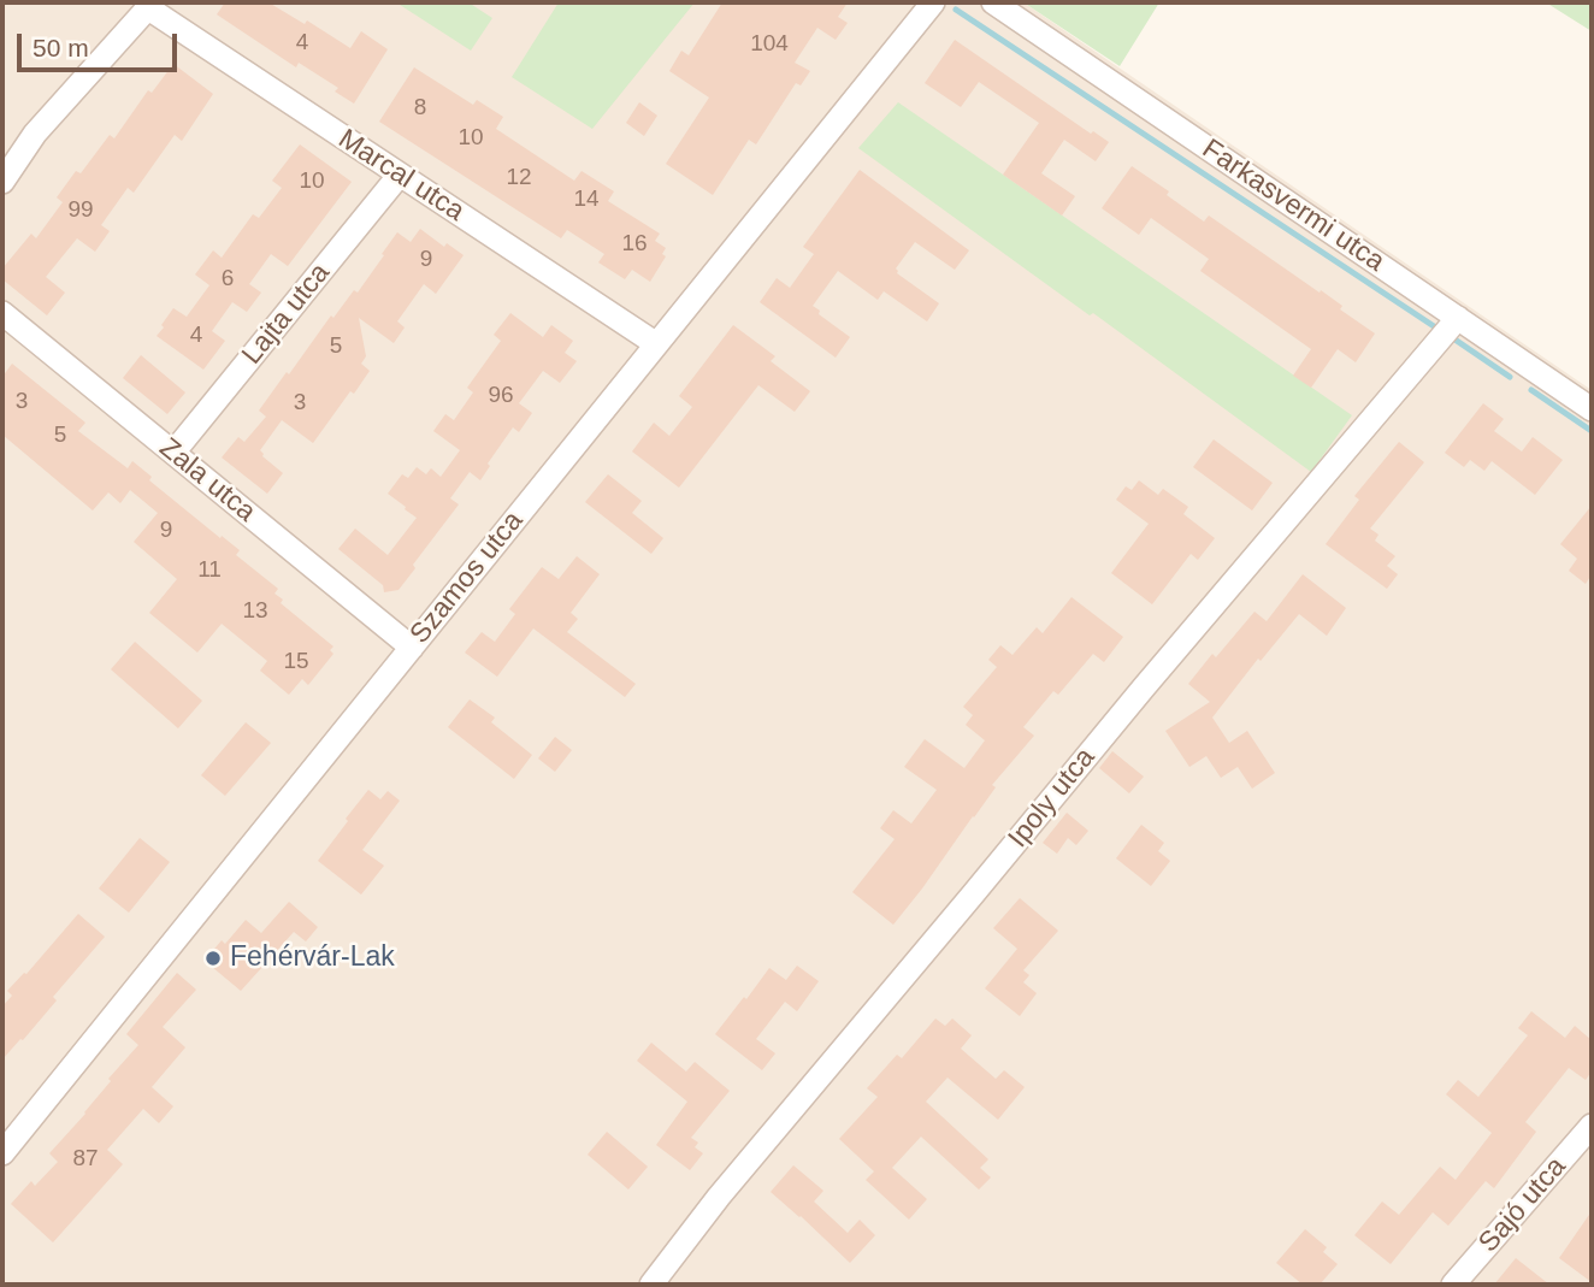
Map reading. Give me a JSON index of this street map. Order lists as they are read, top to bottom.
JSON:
{
  "streets": {
    "street": [
      "Marcal utca",
      "Farkasvermi utca",
      "Lajta utca",
      "Zala utca",
      "Szamos utca",
      "Ipoly utca",
      "Sajó utca"
    ]
  },
  "crossings": [
    ["Marcal utca", "Lajta utca"],
    ["Marcal utca", "Szamos utca"],
    ["Farkasvermi utca", "Ipoly utca"],
    ["Lajta utca", "Zala utca"],
    ["Zala utca", "Szamos utca"]
  ],
  "places": ["Fehérvár-Lak"],
  "house_numbers": [
    "4",
    "104",
    "8",
    "10",
    "12",
    "10",
    "14",
    "99",
    "16",
    "9",
    "6",
    "4",
    "5",
    "96",
    "3",
    "3",
    "5",
    "9",
    "11",
    "13",
    "15",
    "87"
  ],
  "scale_bar": "50 m"
}
